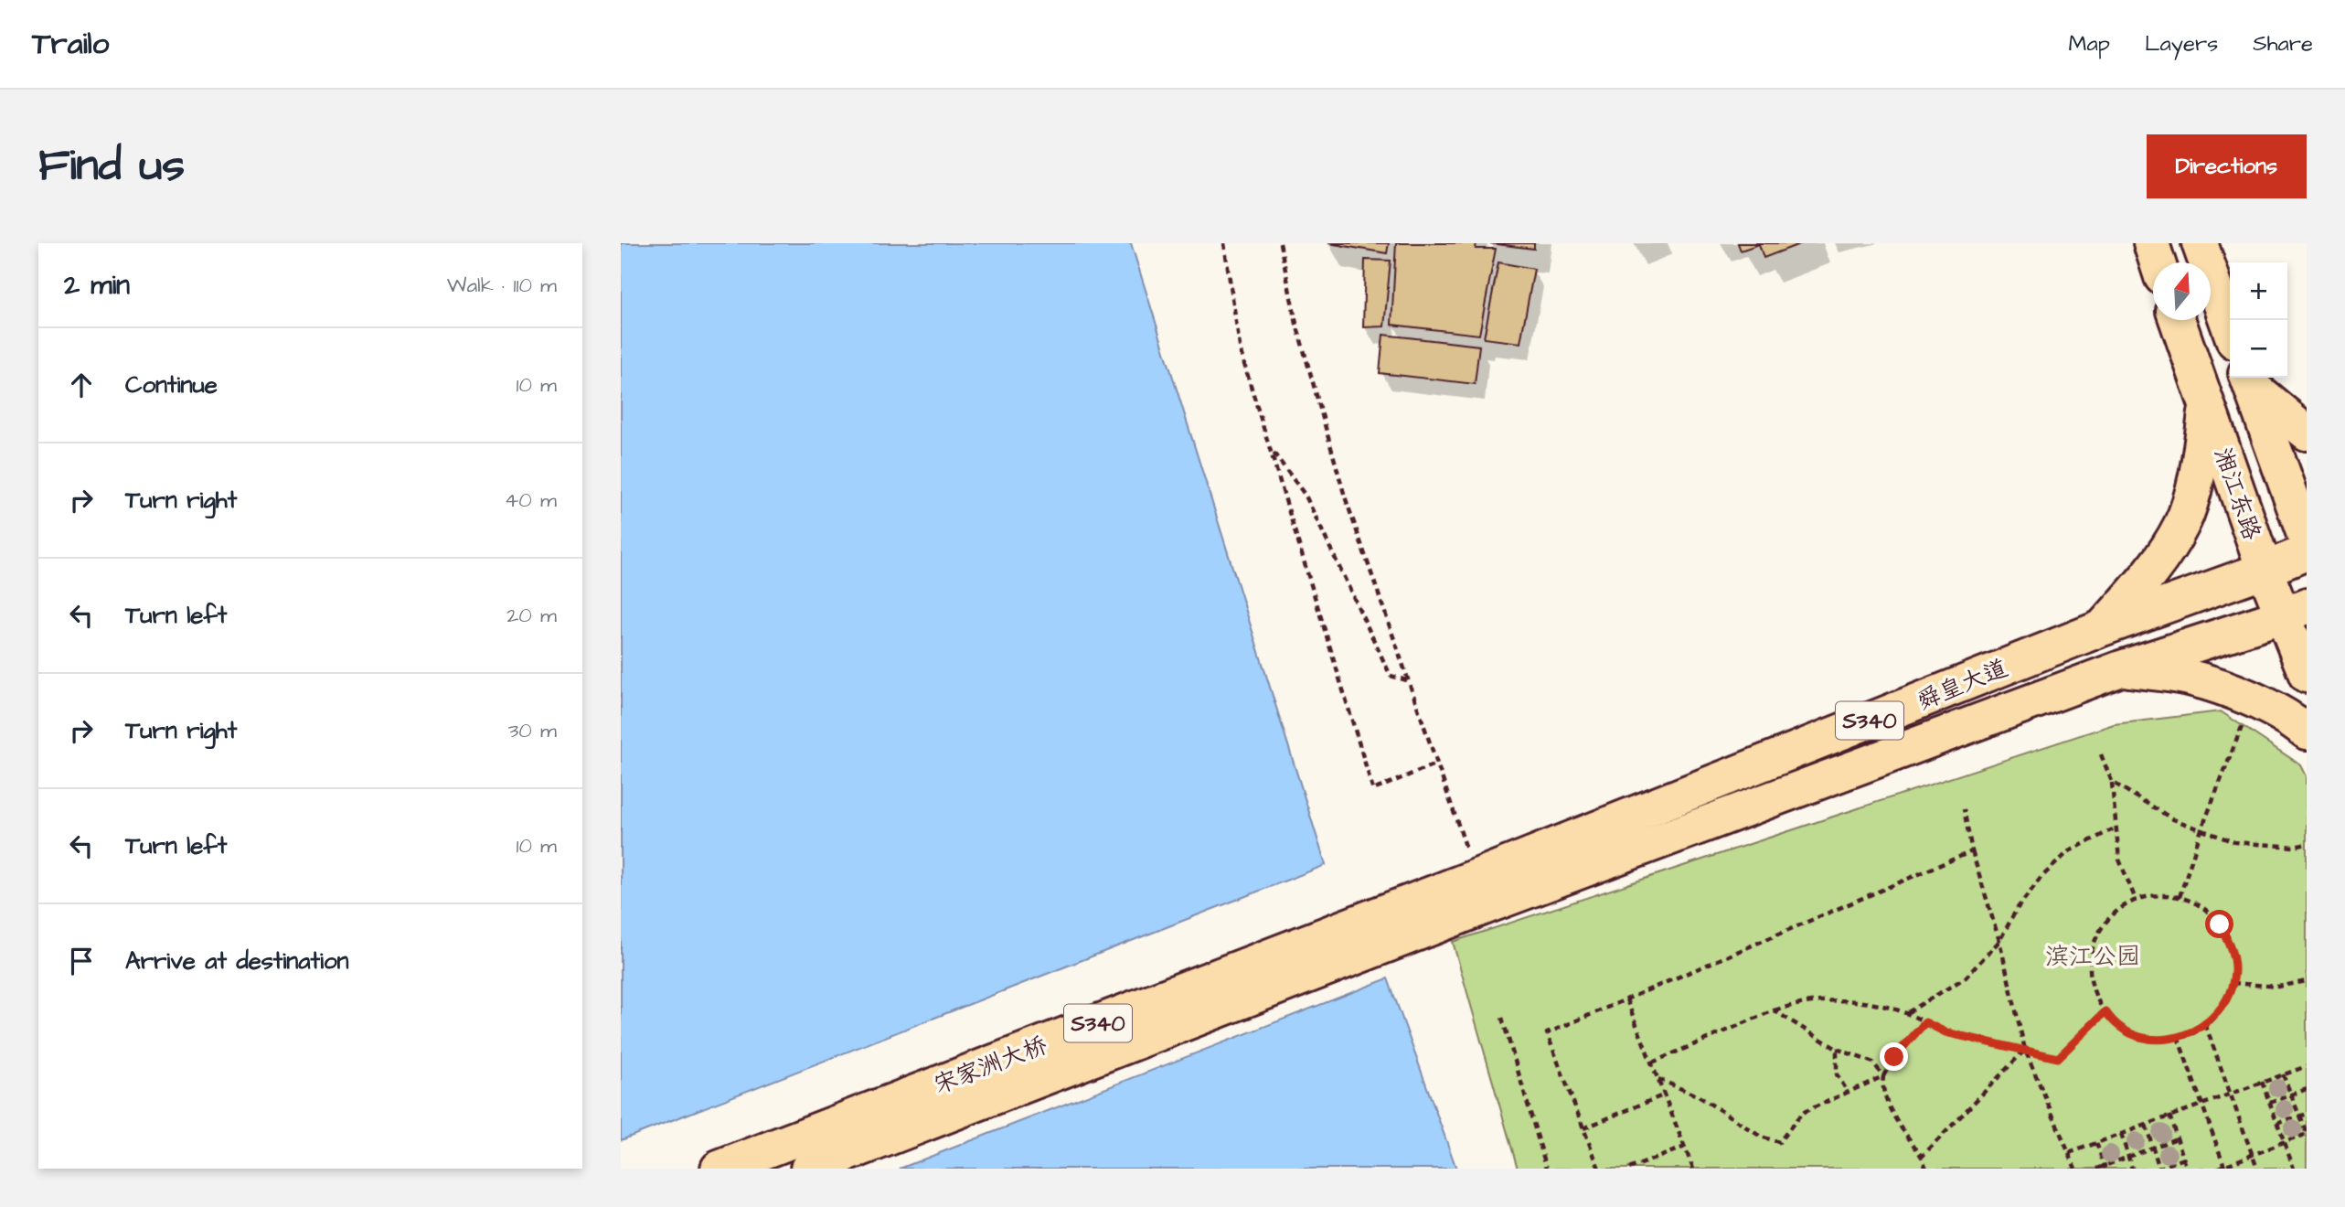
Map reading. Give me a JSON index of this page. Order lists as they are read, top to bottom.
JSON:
{
  "streets": {
    "main road": [
      "湘江东路",
      "舜皇大道",
      "S340",
      "宋家洲大桥"
    ]
  },
  "crossings": [
    ["湘江东路", "舜皇大道"],
    ["舜皇大道", "宋家洲大桥"]
  ],
  "parks": ["滨江公园"],
  "north": "top",
  "page": {
    "header": "Trailo",
    "nav": ["Map", "Layers", "Share"],
    "buttons": "Directions",
    "title": "Find us",
    "heading": ["2 min", "Walk · 110 m"],
    "map_buttons": ["+", "−"],
    "list": [
      ["Continue", "10 m"],
      ["Turn right", "40 m"],
      ["Turn left", "20 m"],
      ["Turn right", "30 m"],
      ["Turn left", "10 m"],
      "Arrive at destination"
    ]
  }
}
